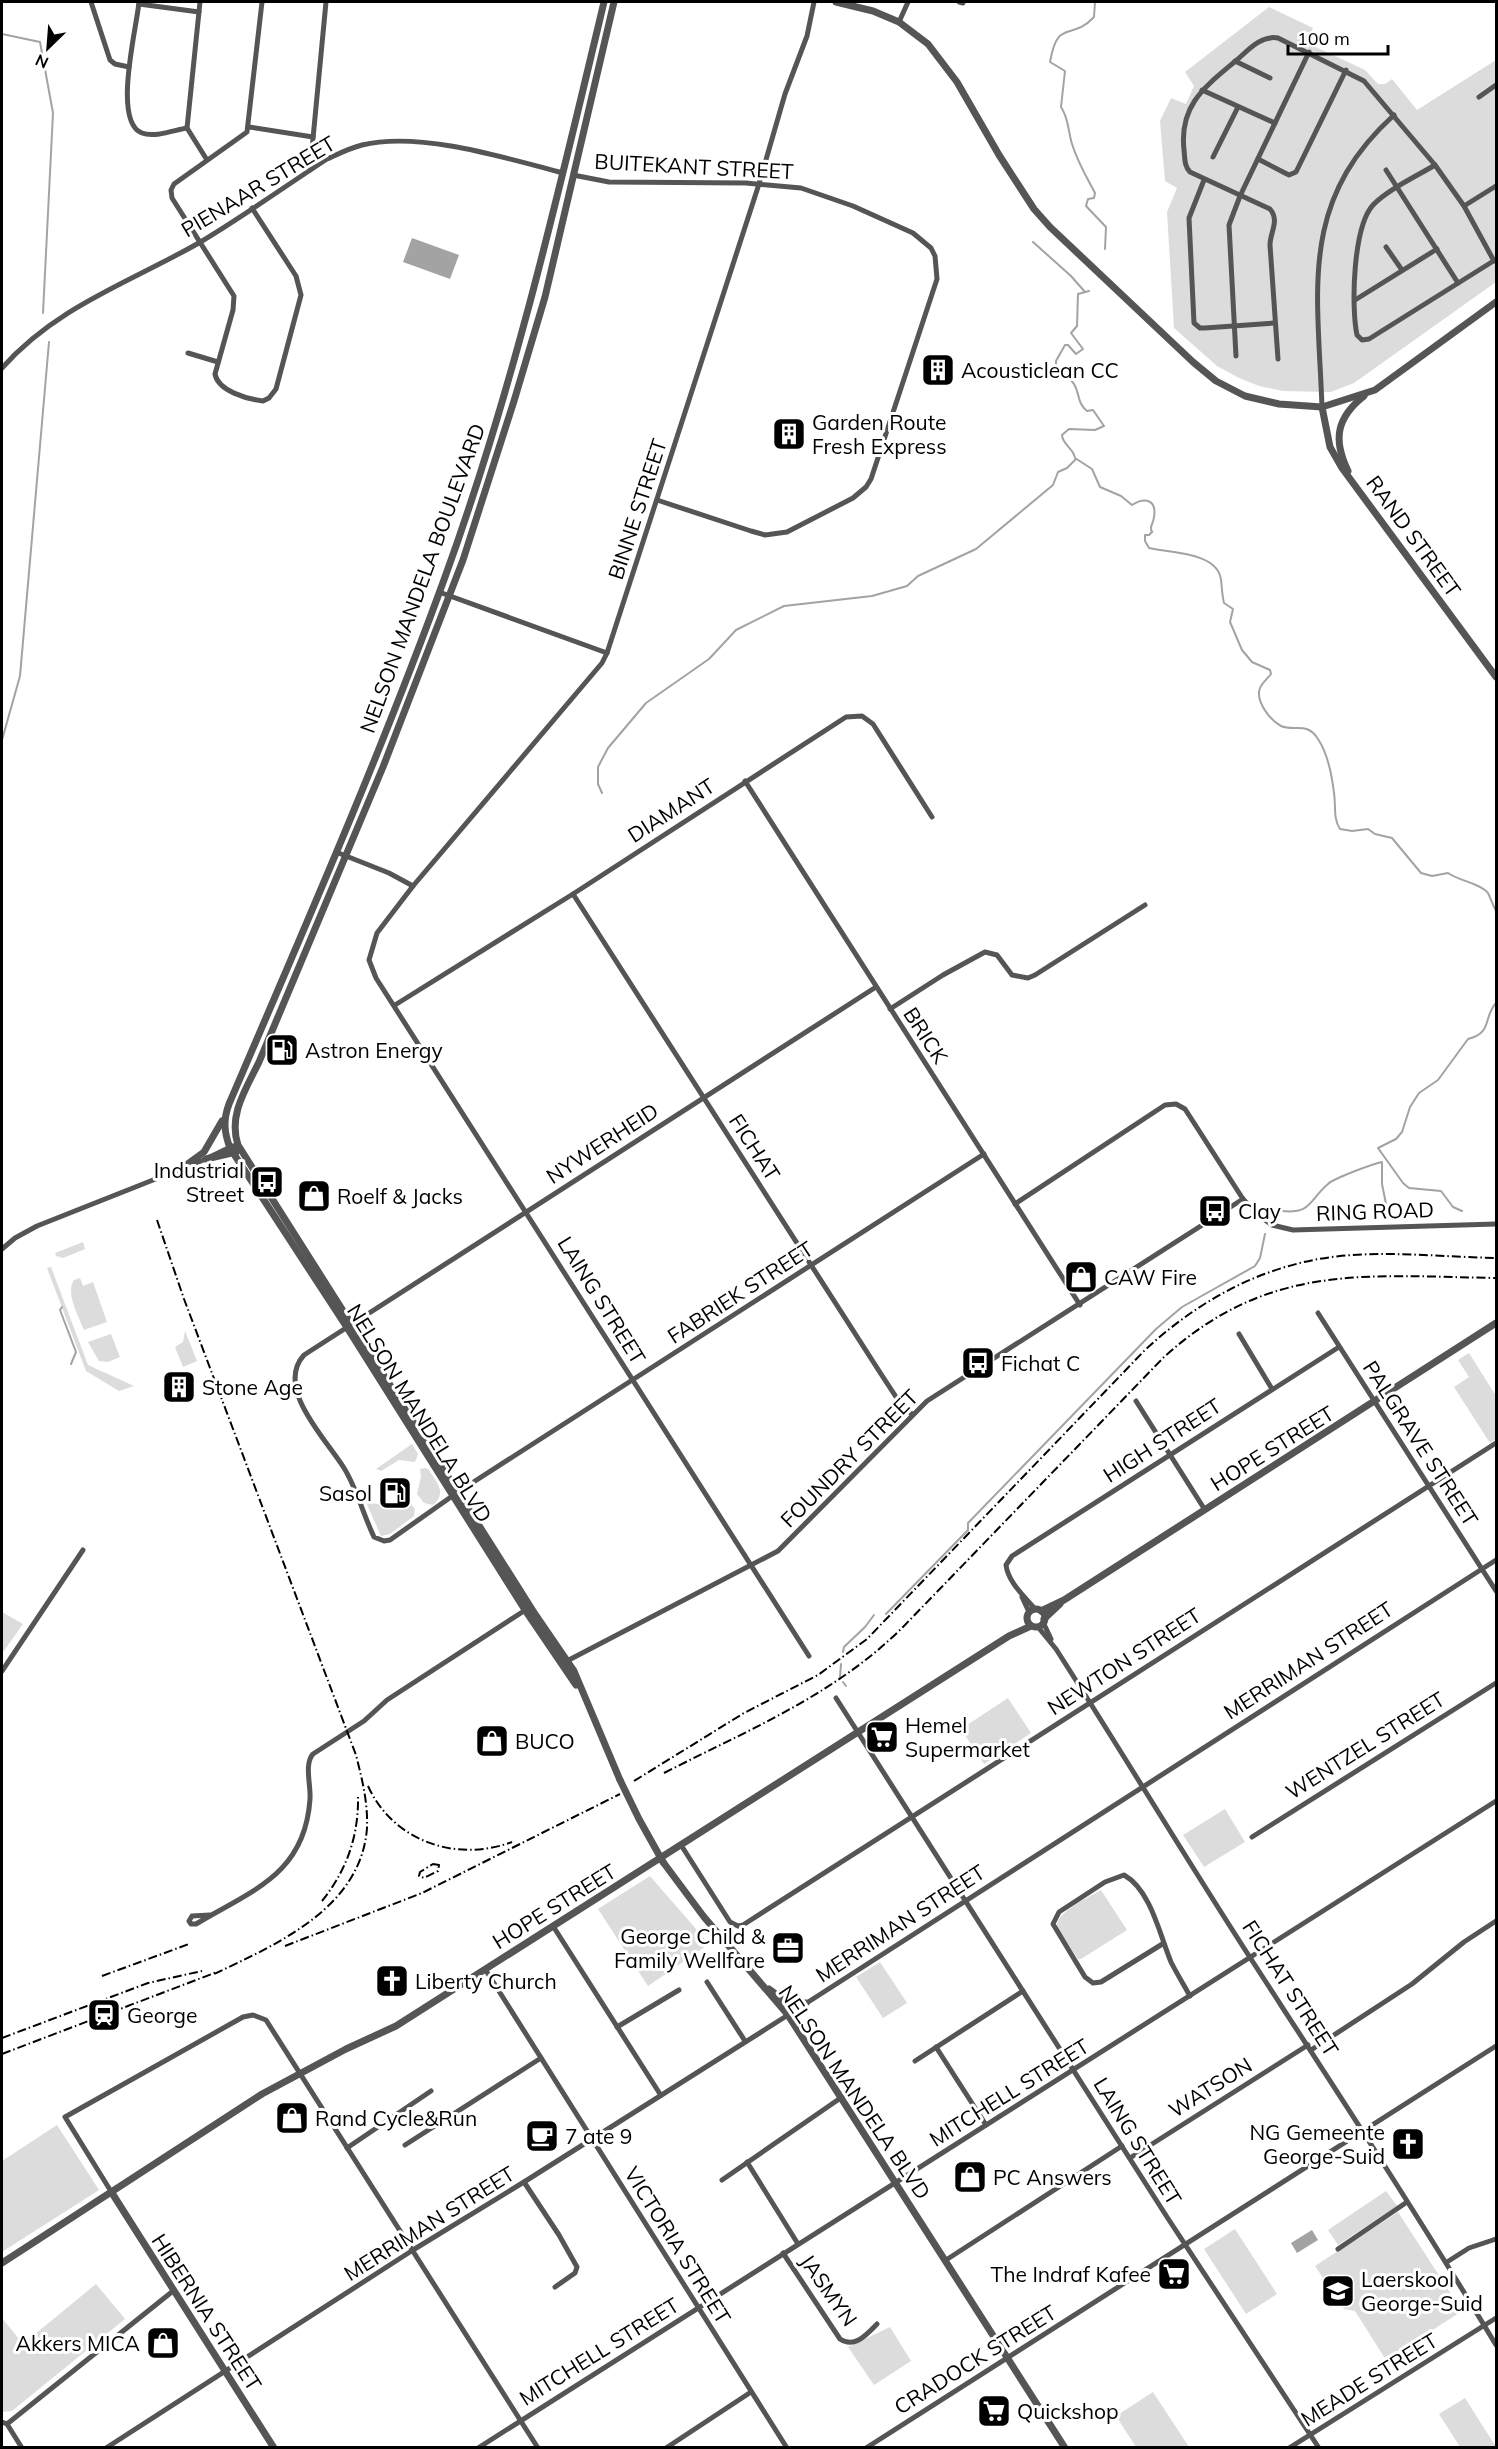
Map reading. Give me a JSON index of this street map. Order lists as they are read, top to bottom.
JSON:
{
  "streets": {
    "street": [
      "BUITEKANT STREET",
      "PIENAAR STREET",
      "BINNE STREET",
      "RAND STREET",
      "NELSON MANDELA BOULEVARD",
      "DIAMANT",
      "BRICK",
      "NYWERHEID",
      "FICHAT",
      "RING ROAD",
      "FABRIEK STREET",
      "LAING STREET",
      "NELSON MANDELA BLVD",
      "HIGH STREET",
      "PALGRAVE STREET",
      "HOPE STREET",
      "FOUNDRY STREET",
      "MERRIMAN STREET",
      "NEWTON STREET",
      "WENTZEL STREET",
      "FICHAT STREET",
      "WATSON",
      "MITCHELL STREET",
      "VICTORIA STREET",
      "JASMYN",
      "HIBERNIA STREET",
      "CRADOCK STREET",
      "MEADE STREET"
    ]
  },
  "crossings": [
    ["BUITEKANT STREET", "BINNE STREET"],
    ["BUITEKANT STREET", "NELSON MANDELA BOULEVARD"],
    ["PIENAAR STREET", "NELSON MANDELA BOULEVARD"],
    ["BINNE STREET", "LAING STREET"],
    ["NELSON MANDELA BOULEVARD", "NELSON MANDELA BLVD"],
    ["DIAMANT", "BRICK"],
    ["DIAMANT", "FICHAT"],
    ["DIAMANT", "LAING STREET"],
    ["BRICK", "NYWERHEID"],
    ["BRICK", "FABRIEK STREET"],
    ["BRICK", "FOUNDRY STREET"],
    ["NYWERHEID", "FICHAT"],
    ["NYWERHEID", "FABRIEK STREET"],
    ["NYWERHEID", "LAING STREET"],
    ["NYWERHEID", "NELSON MANDELA BLVD"],
    ["FICHAT", "FABRIEK STREET"],
    ["FICHAT", "FOUNDRY STREET"],
    ["RING ROAD", "FOUNDRY STREET"],
    ["FABRIEK STREET", "LAING STREET"],
    ["FABRIEK STREET", "NELSON MANDELA BLVD"],
    ["LAING STREET", "HOPE STREET"],
    ["LAING STREET", "FOUNDRY STREET"],
    ["LAING STREET", "MERRIMAN STREET"],
    ["LAING STREET", "NEWTON STREET"],
    ["LAING STREET", "WATSON"],
    ["LAING STREET", "MITCHELL STREET"],
    ["LAING STREET", "CRADOCK STREET"],
    ["LAING STREET", "MEADE STREET"],
    ["NELSON MANDELA BLVD", "FOUNDRY STREET"],
    ["NELSON MANDELA BLVD", "MERRIMAN STREET"],
    ["NELSON MANDELA BLVD", "MITCHELL STREET"],
    ["NELSON MANDELA BLVD", "CRADOCK STREET"],
    ["HIGH STREET", "PALGRAVE STREET"],
    ["HIGH STREET", "FICHAT STREET"],
    ["PALGRAVE STREET", "HOPE STREET"],
    ["PALGRAVE STREET", "MERRIMAN STREET"],
    ["PALGRAVE STREET", "NEWTON STREET"],
    ["HOPE STREET", "NEWTON STREET"],
    ["HOPE STREET", "FICHAT STREET"],
    ["HOPE STREET", "VICTORIA STREET"],
    ["HOPE STREET", "HIBERNIA STREET"],
    ["MERRIMAN STREET", "FICHAT STREET"],
    ["MERRIMAN STREET", "VICTORIA STREET"],
    ["MERRIMAN STREET", "HIBERNIA STREET"],
    ["NEWTON STREET", "FICHAT STREET"],
    ["FICHAT STREET", "WATSON"],
    ["FICHAT STREET", "MITCHELL STREET"],
    ["FICHAT STREET", "CRADOCK STREET"],
    ["FICHAT STREET", "MEADE STREET"],
    ["MITCHELL STREET", "VICTORIA STREET"],
    ["MITCHELL STREET", "JASMYN"]
  ],
  "places": {
    "building": ["Acousticlean CC", "Garden Route Fresh Express", "Stone Age"],
    "fuel station": ["Astron Energy", "Sasol"],
    "bus stop": ["Industrial Street", "Clay", "Fichat C"],
    "shop": [
      "Roelf & Jacks",
      "CAW Fire",
      "BUCO",
      "Rand Cycle&Run",
      "PC Answers",
      "Akkers MICA"
    ],
    "supermarket": ["Hemel Supermarket", "The Indraf Kafee", "Quickshop"],
    "office": ["George Child & Family Wellfare"],
    "church": ["Liberty Church", "NG Gemeente George-Suid"],
    "station": ["George"],
    "cafe": ["7 ate 9"],
    "school or university": ["Laerskool George-Suid"]
  },
  "scale_bar": "100 m",
  "north": "bottom left"
}
